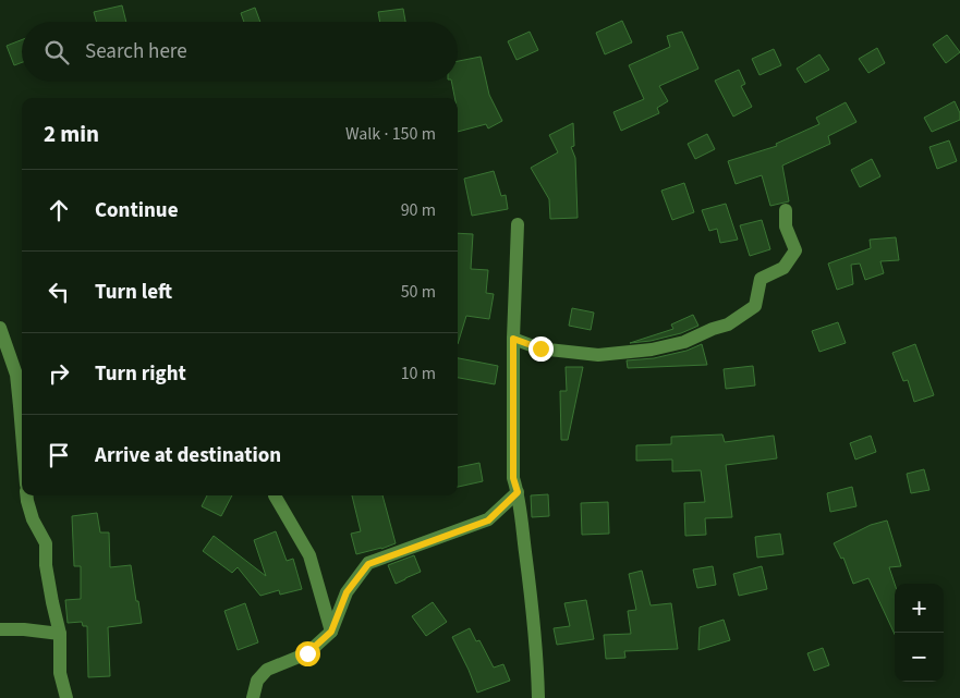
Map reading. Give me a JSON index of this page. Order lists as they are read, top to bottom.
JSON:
{
  "page": {
    "search": "Search here",
    "heading": ["2 min", "Walk · 150 m"],
    "list": [
      ["Continue", "90 m"],
      ["Turn left", "50 m"],
      ["Turn right", "10 m"],
      "Arrive at destination"
    ],
    "map_buttons": ["+", "−"]
  }
}
